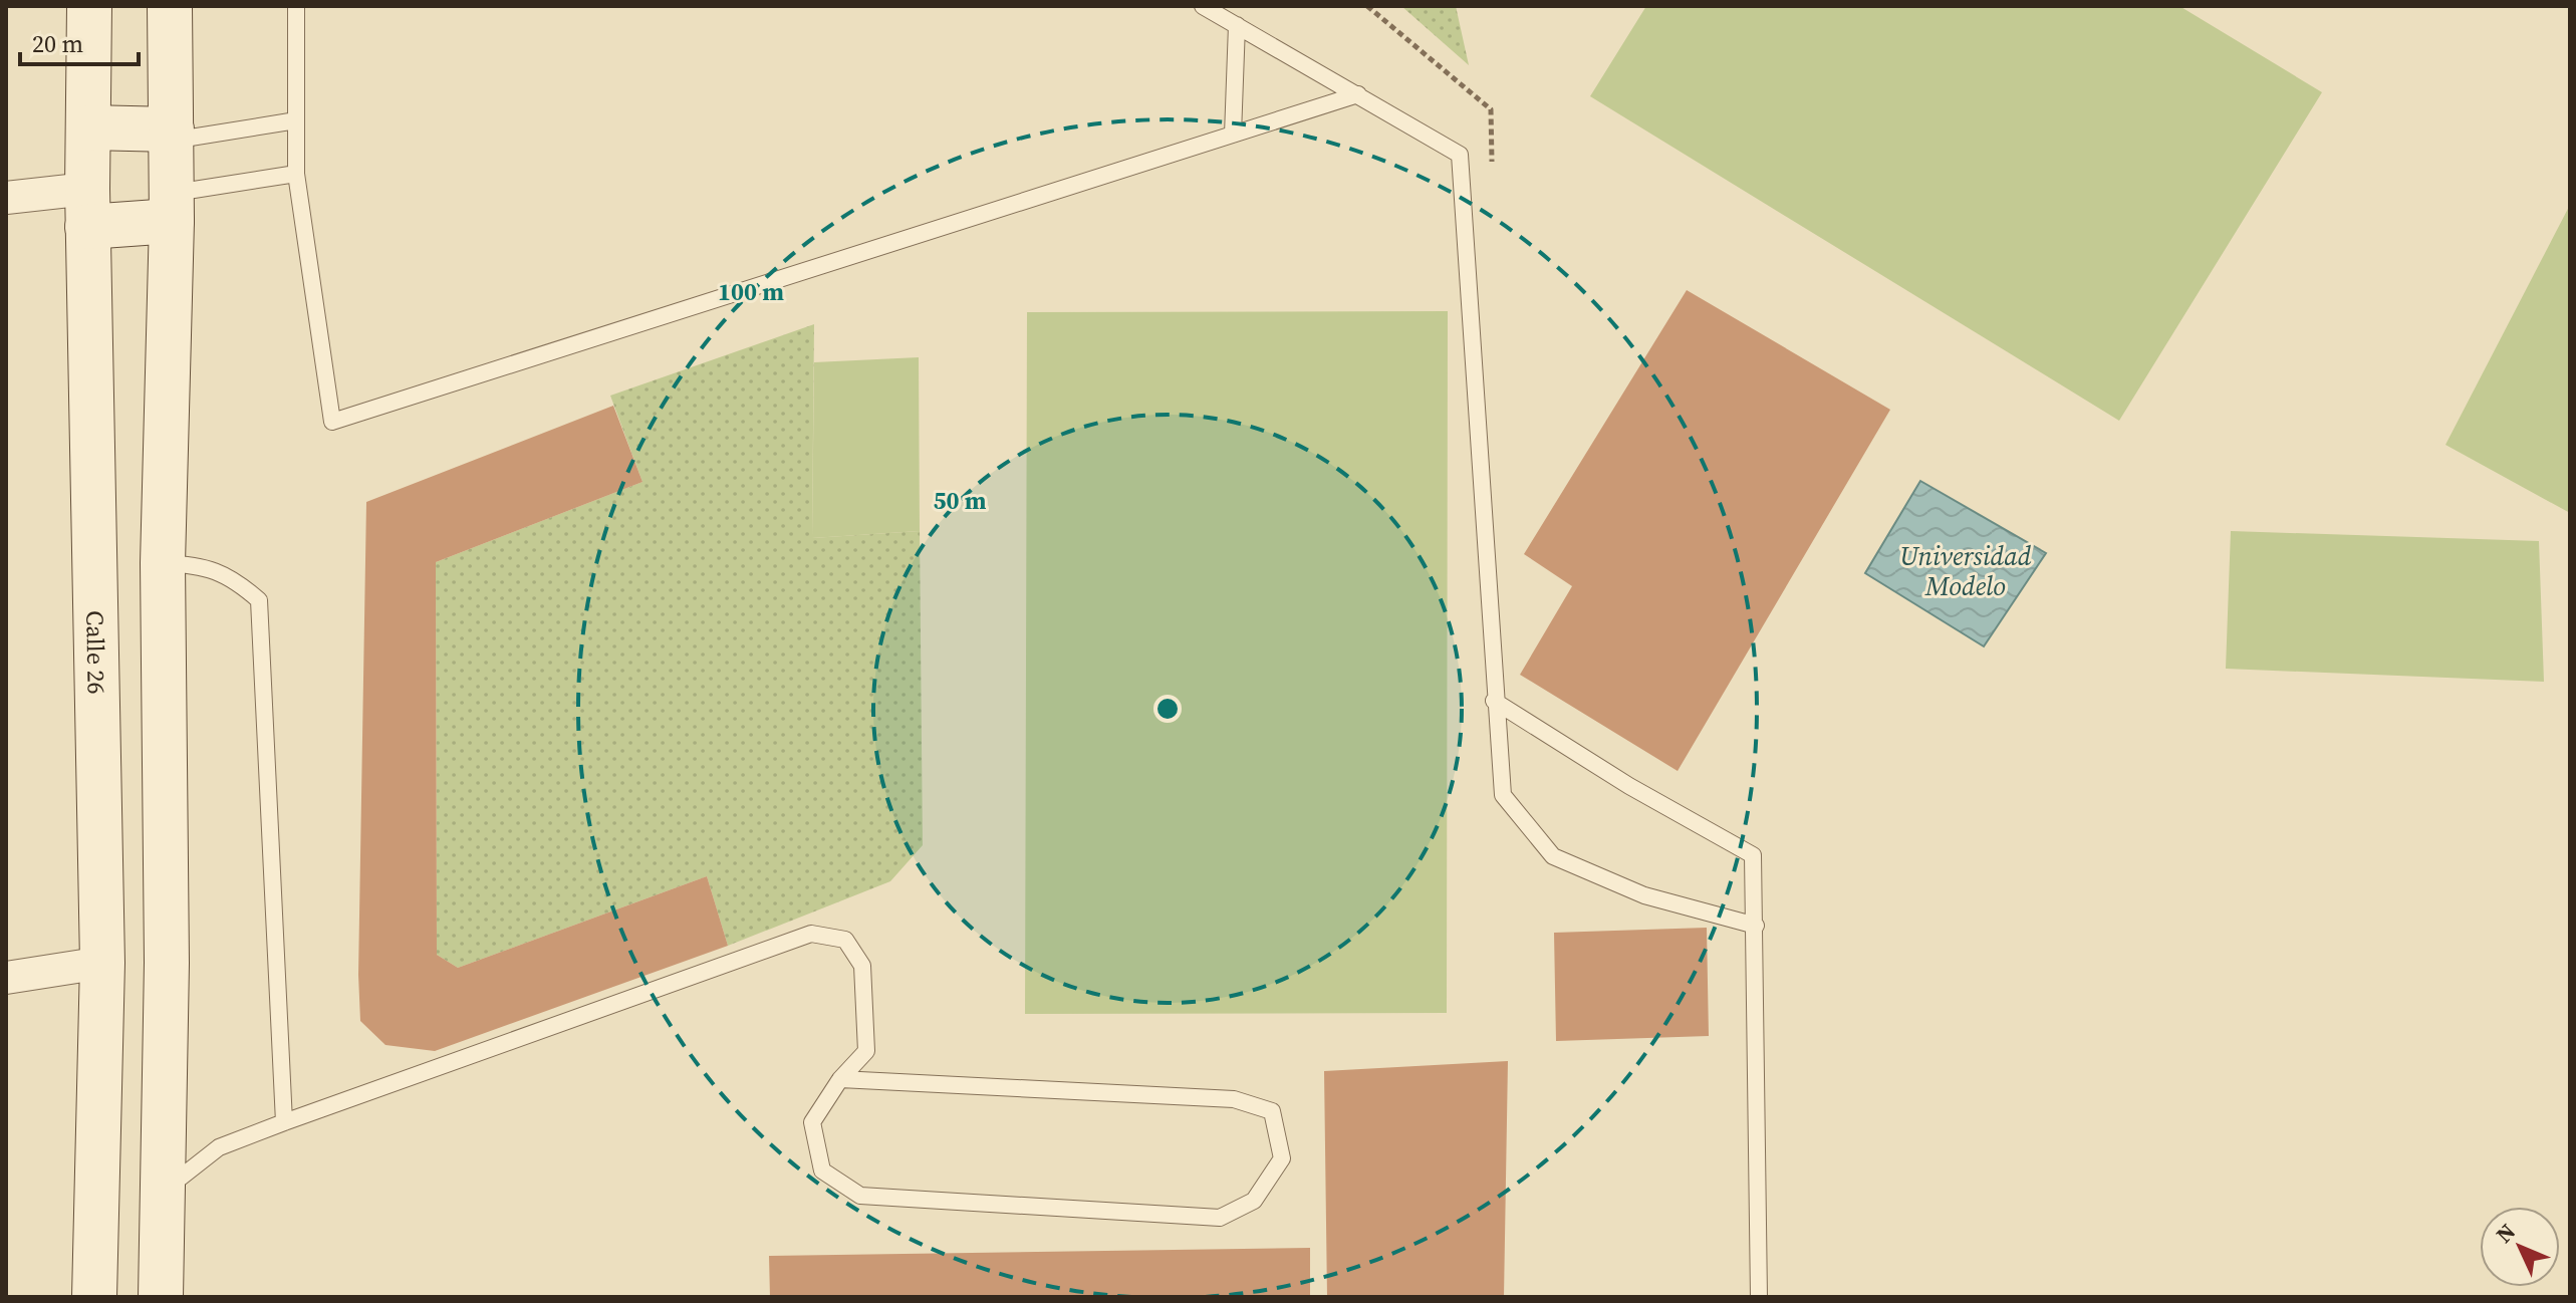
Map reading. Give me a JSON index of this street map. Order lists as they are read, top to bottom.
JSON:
{
  "streets": {
    "main road": ["Calle 26"]
  },
  "water": ["Universidad Modelo"],
  "scale_bar": "20 m",
  "north": "top left",
  "rings": ["100 m", "50 m"]
}
